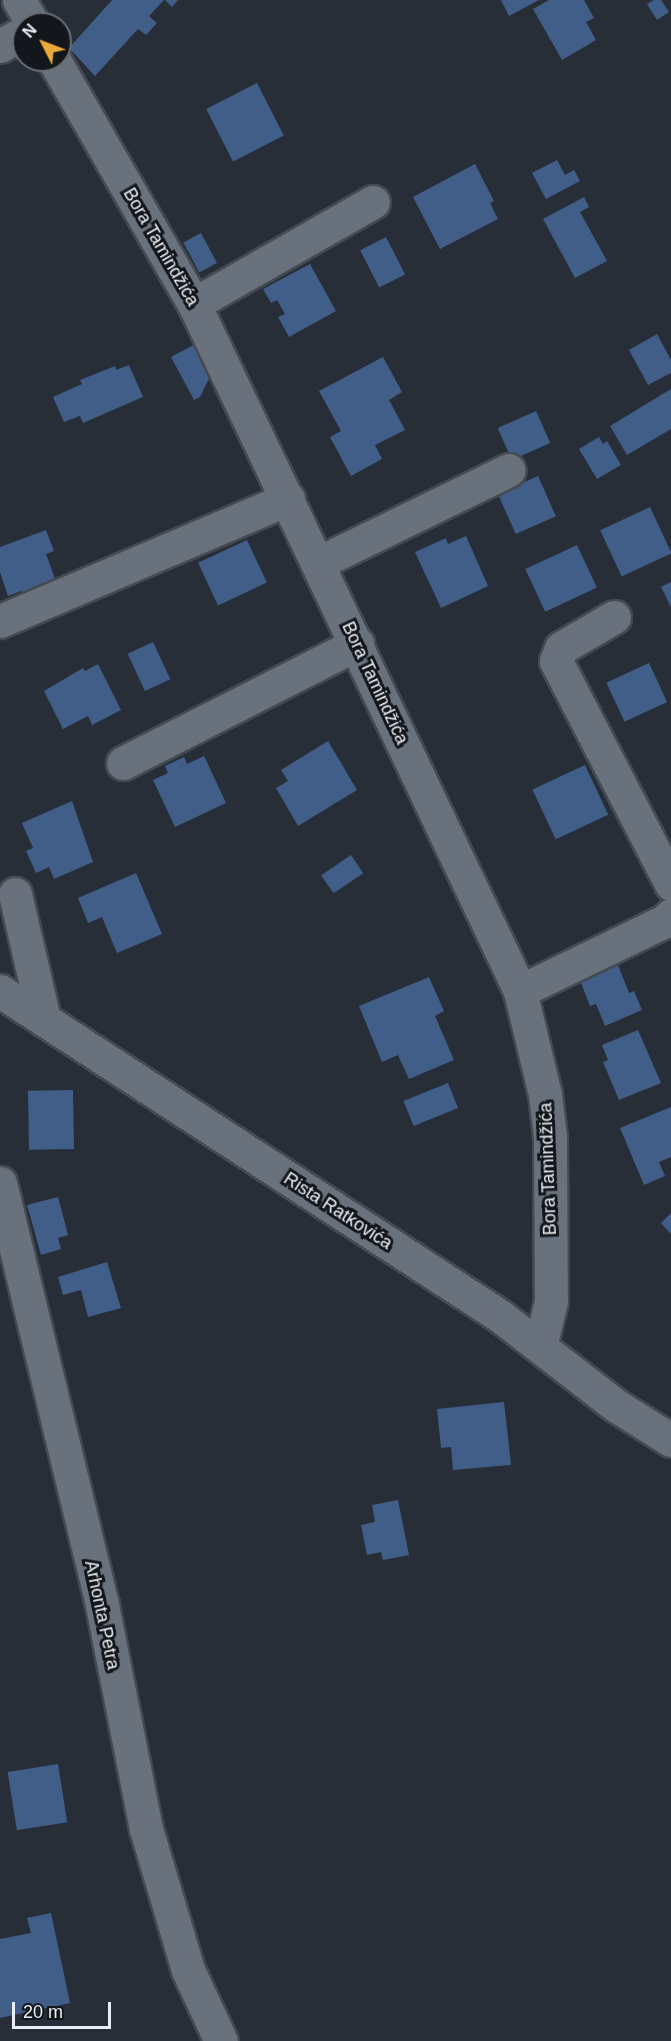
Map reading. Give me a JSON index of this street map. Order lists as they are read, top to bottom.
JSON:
{
  "streets": {
    "street": ["Bora Tamindžića", "Rista Ratkovića", "Arhonta Petra"]
  },
  "crossings": [
    ["Bora Tamindžića", "Rista Ratkovića"]
  ],
  "scale_bar": "20 m",
  "north": "top left"
}
